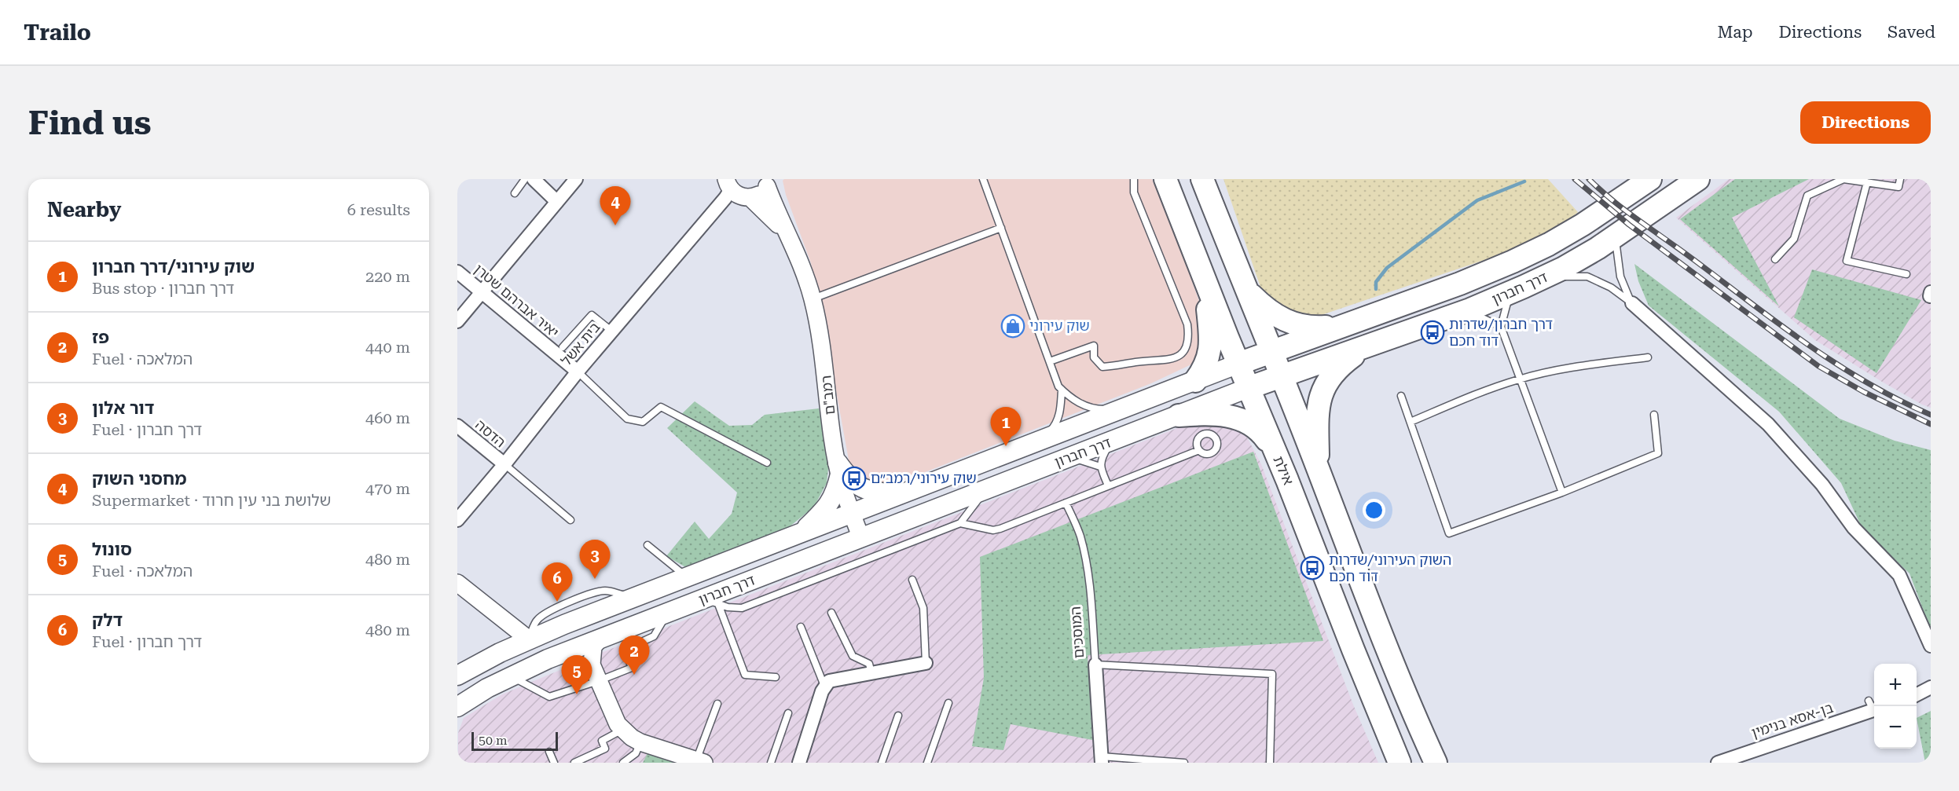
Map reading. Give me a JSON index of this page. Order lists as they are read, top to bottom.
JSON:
{
  "streets": {
    "highway": ["דרך חברון", "אילת"],
    "street": [
      "יאיר אברהם שטרן",
      "בית אשל",
      "רמב\"ם",
      "הדסה",
      "המוסכים",
      "בן-אסא בנימין"
    ]
  },
  "crossings": [
    ["דרך חברון", "רמב\"ם"],
    ["דרך חברון", "אילת"],
    ["יאיר אברהם שטרן", "בית אשל"],
    ["בית אשל", "רמב\"ם"],
    ["בית אשל", "הדסה"]
  ],
  "places": {
    "shop": ["שוק עירוני"],
    "bus stop": ["דרך חברון/שדרות דוד חכם", "שוק עירוני/רמב״ם", "השוק העירוני/שדרות דוד חכם"]
  },
  "scale_bar": "50 m",
  "page": {
    "header": "Trailo",
    "nav": ["Map", "Directions", "Saved"],
    "buttons": "Directions",
    "title": "Find us",
    "heading": ["Nearby", "6 results"],
    "pins": [
      "4",
      "1",
      "3",
      "6",
      "2",
      "5"
    ],
    "list": [
      {
        "mark": "1",
        "name": "שוק עירוני/דרך חברון",
        "note": "Bus stop · דרך חברון",
        "value": "220 m"
      },
      {
        "mark": "2",
        "name": "פז",
        "note": "Fuel · המלאכה",
        "value": "440 m"
      },
      {
        "mark": "3",
        "name": "דור אלון",
        "note": "Fuel · דרך חברון",
        "value": "460 m"
      },
      {
        "mark": "4",
        "name": "מחסני השוק",
        "note": "Supermarket · שלושת בני עין חרוד",
        "value": "470 m"
      },
      {
        "mark": "5",
        "name": "סונול",
        "note": "Fuel · המלאכה",
        "value": "480 m"
      },
      {
        "mark": "6",
        "name": "דלק",
        "note": "Fuel · דרך חברון",
        "value": "480 m"
      }
    ],
    "map_buttons": ["+", "−"],
    "scale": "50 m"
  }
}
